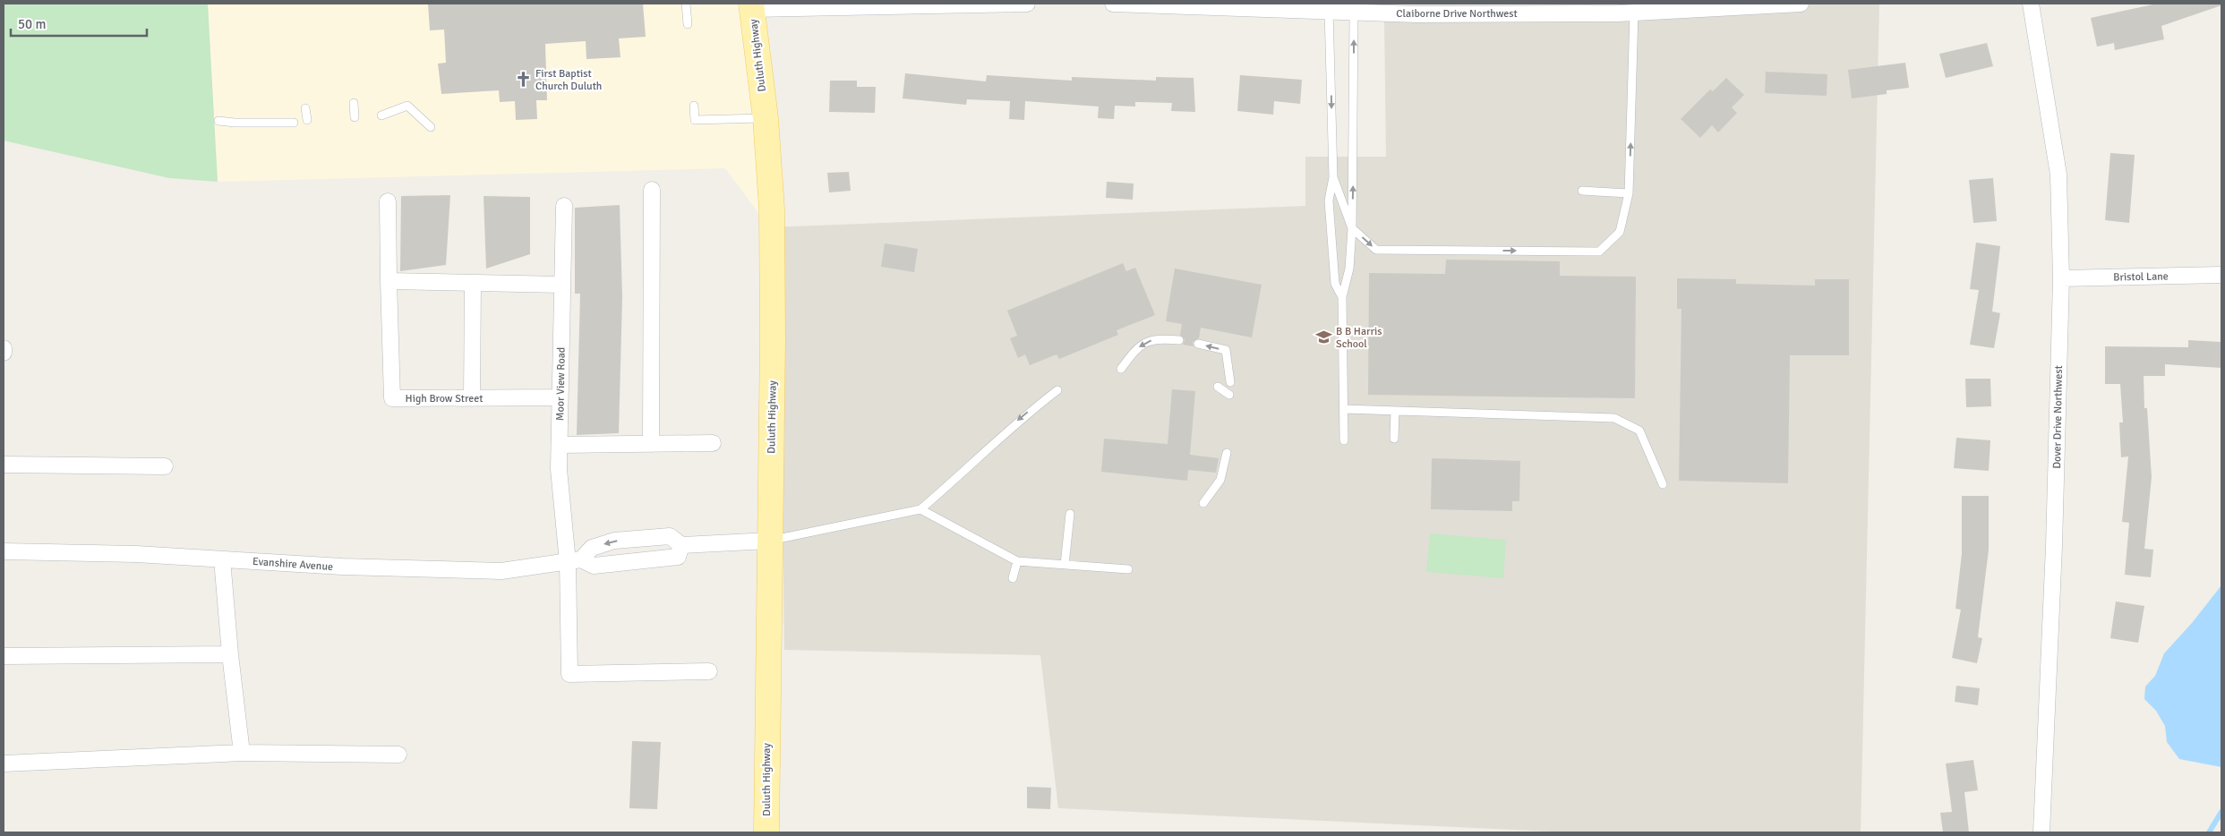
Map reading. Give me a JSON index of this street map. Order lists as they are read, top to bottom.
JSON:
{
  "streets": {
    "main road": ["Duluth Highway"],
    "street": [
      "Claiborne Drive Northwest",
      "Bristol Lane",
      "Moor View Road",
      "High Brow Street",
      "Dover Drive Northwest",
      "Evanshire Avenue"
    ]
  },
  "crossings": [
    ["Bristol Lane", "Dover Drive Northwest"],
    ["Moor View Road", "High Brow Street"],
    ["Moor View Road", "Evanshire Avenue"]
  ],
  "places": {
    "church": ["First Baptist Church Duluth"],
    "school or university": ["B B Harris School"]
  },
  "scale_bar": "50 m"
}
